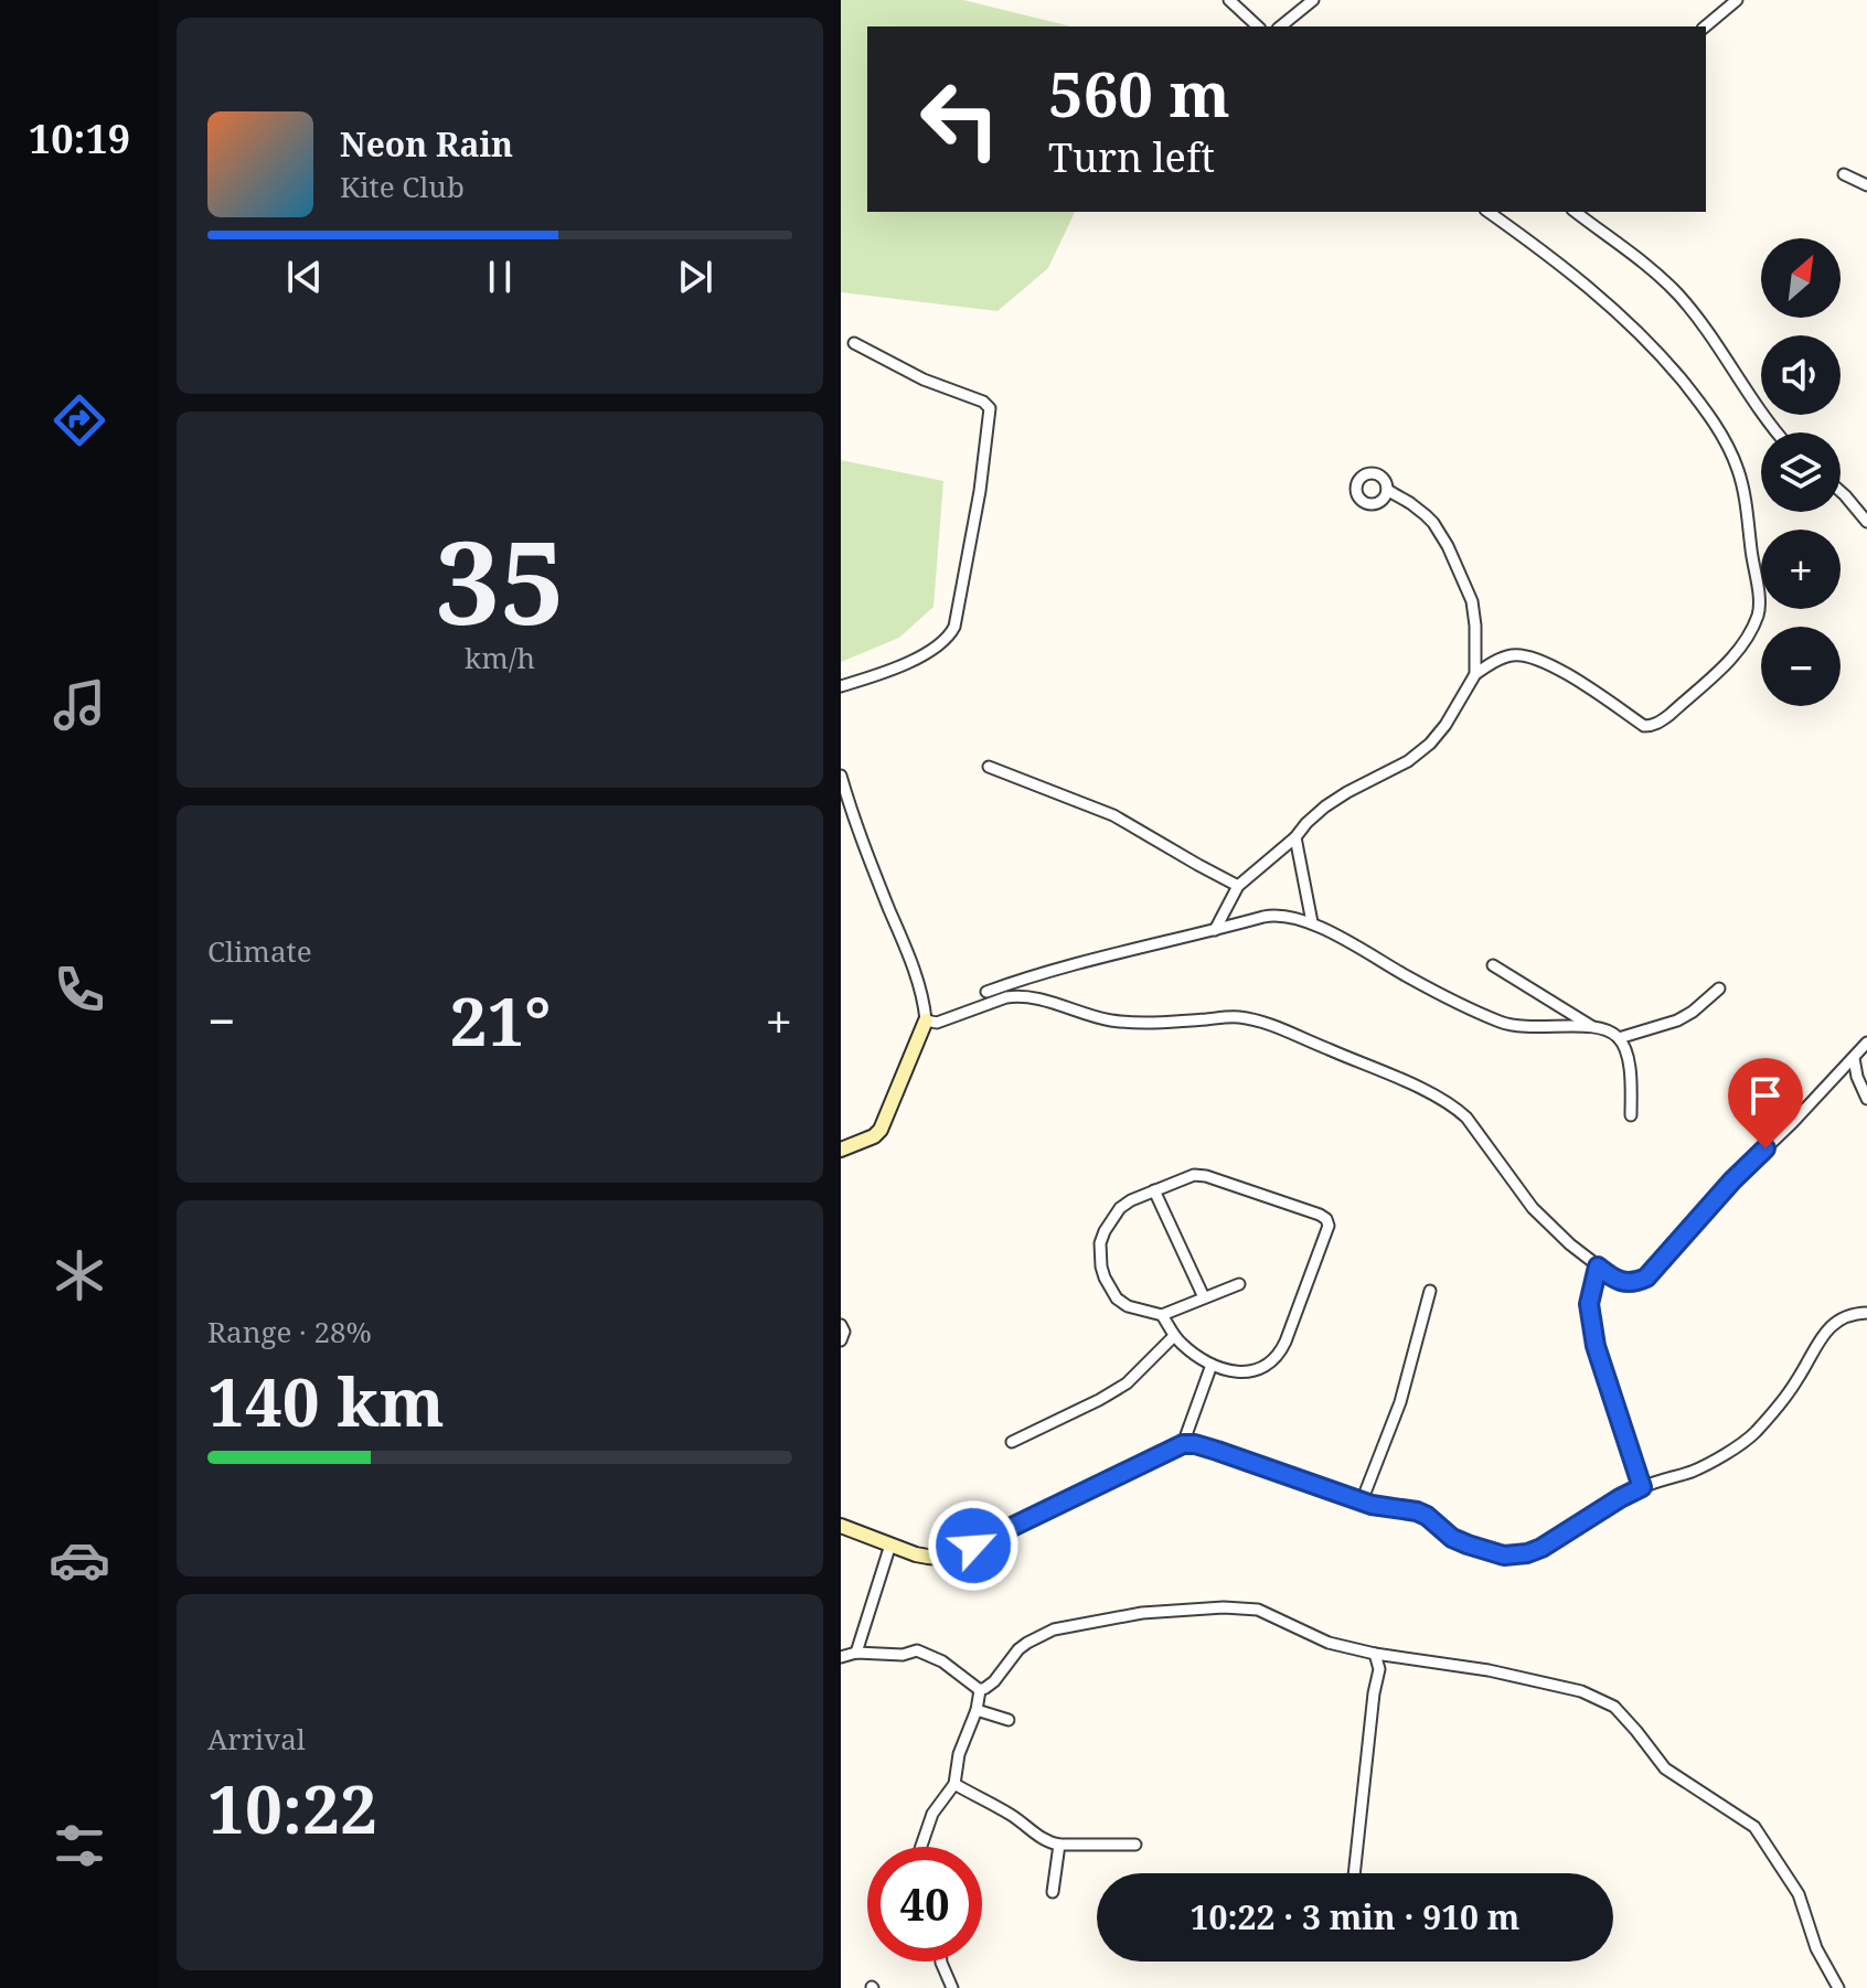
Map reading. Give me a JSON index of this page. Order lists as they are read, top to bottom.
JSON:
{
  "north": "top right",
  "page": {
    "tabs": "10:19",
    "turn": ["560 m", "Turn left"],
    "song": ["Neon Rain", "Kite Club"],
    "map_buttons": ["+", "−"],
    "tile": [
      ["35", "km/h"],
      "Climate",
      ["Range · 28%", "140 km"],
      ["Arrival", "10:22"]
    ],
    "heat": ["−", "21°", "+"],
    "limit": "40",
    "trip": "10:22 · 3 min · 910 m"
  }
}
